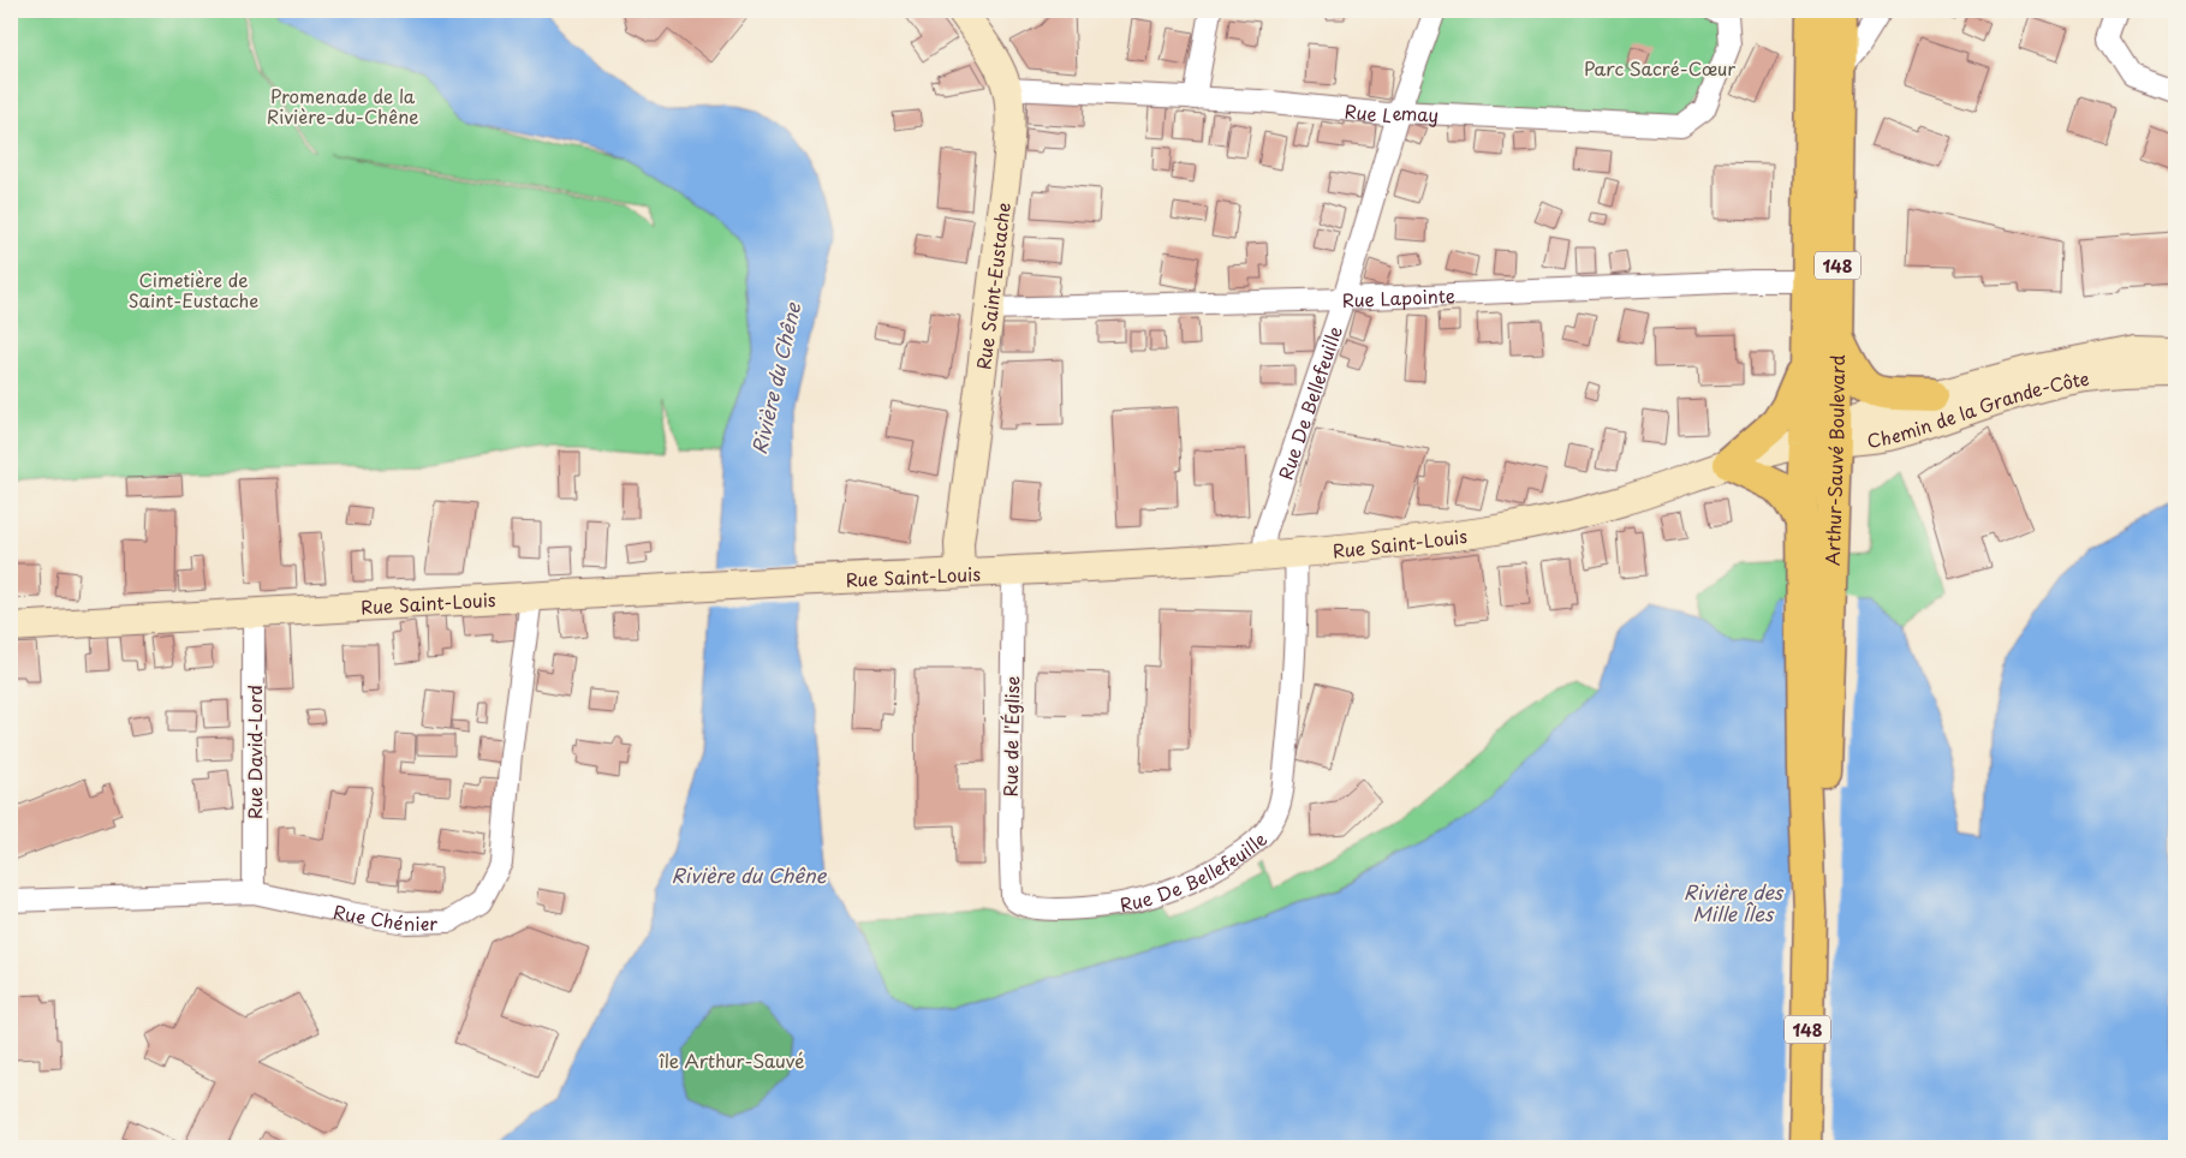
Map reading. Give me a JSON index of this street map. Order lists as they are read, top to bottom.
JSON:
{
  "streets": {
    "main road": [
      "148",
      "Rue Saint-Eustache",
      "Chemin de la Grande-Côte",
      "Arthur-Sauvé Boulevard",
      "Rue Saint-Louis"
    ],
    "street": [
      "Rue Lemay",
      "Rue Lapointe",
      "Rue De Bellefeuille",
      "Rue de l'Église",
      "Rue David-Lord",
      "Rue Chénier"
    ]
  },
  "crossings": [
    ["Rue Lemay", "Rue Saint-Eustache"],
    ["Rue Lemay", "Rue De Bellefeuille"],
    ["Rue Saint-Eustache", "Rue Lapointe"],
    ["Rue Saint-Eustache", "Rue Saint-Louis"],
    ["Rue Lapointe", "Rue De Bellefeuille"],
    ["Rue Lapointe", "Arthur-Sauvé Boulevard"],
    ["Rue De Bellefeuille", "Rue Saint-Louis"],
    ["Rue De Bellefeuille", "Rue de l'Église"],
    ["Chemin de la Grande-Côte", "Arthur-Sauvé Boulevard"],
    ["Chemin de la Grande-Côte", "Rue Saint-Louis"],
    ["Arthur-Sauvé Boulevard", "Rue Saint-Louis"],
    ["Rue Saint-Louis", "Rue de l'Église"],
    ["Rue Saint-Louis", "Rue David-Lord"],
    ["Rue Saint-Louis", "Rue Chénier"],
    ["Rue David-Lord", "Rue Chénier"]
  ],
  "water": ["Rivière du Chêne", "Rivière des Mille Îles"],
  "parks": [
    "Parc Sacré-Cœur",
    "Promenade de la Rivière-du-Chêne",
    "Cimetière de Saint-Eustache",
    "île Arthur-Sauvé"
  ]
}
